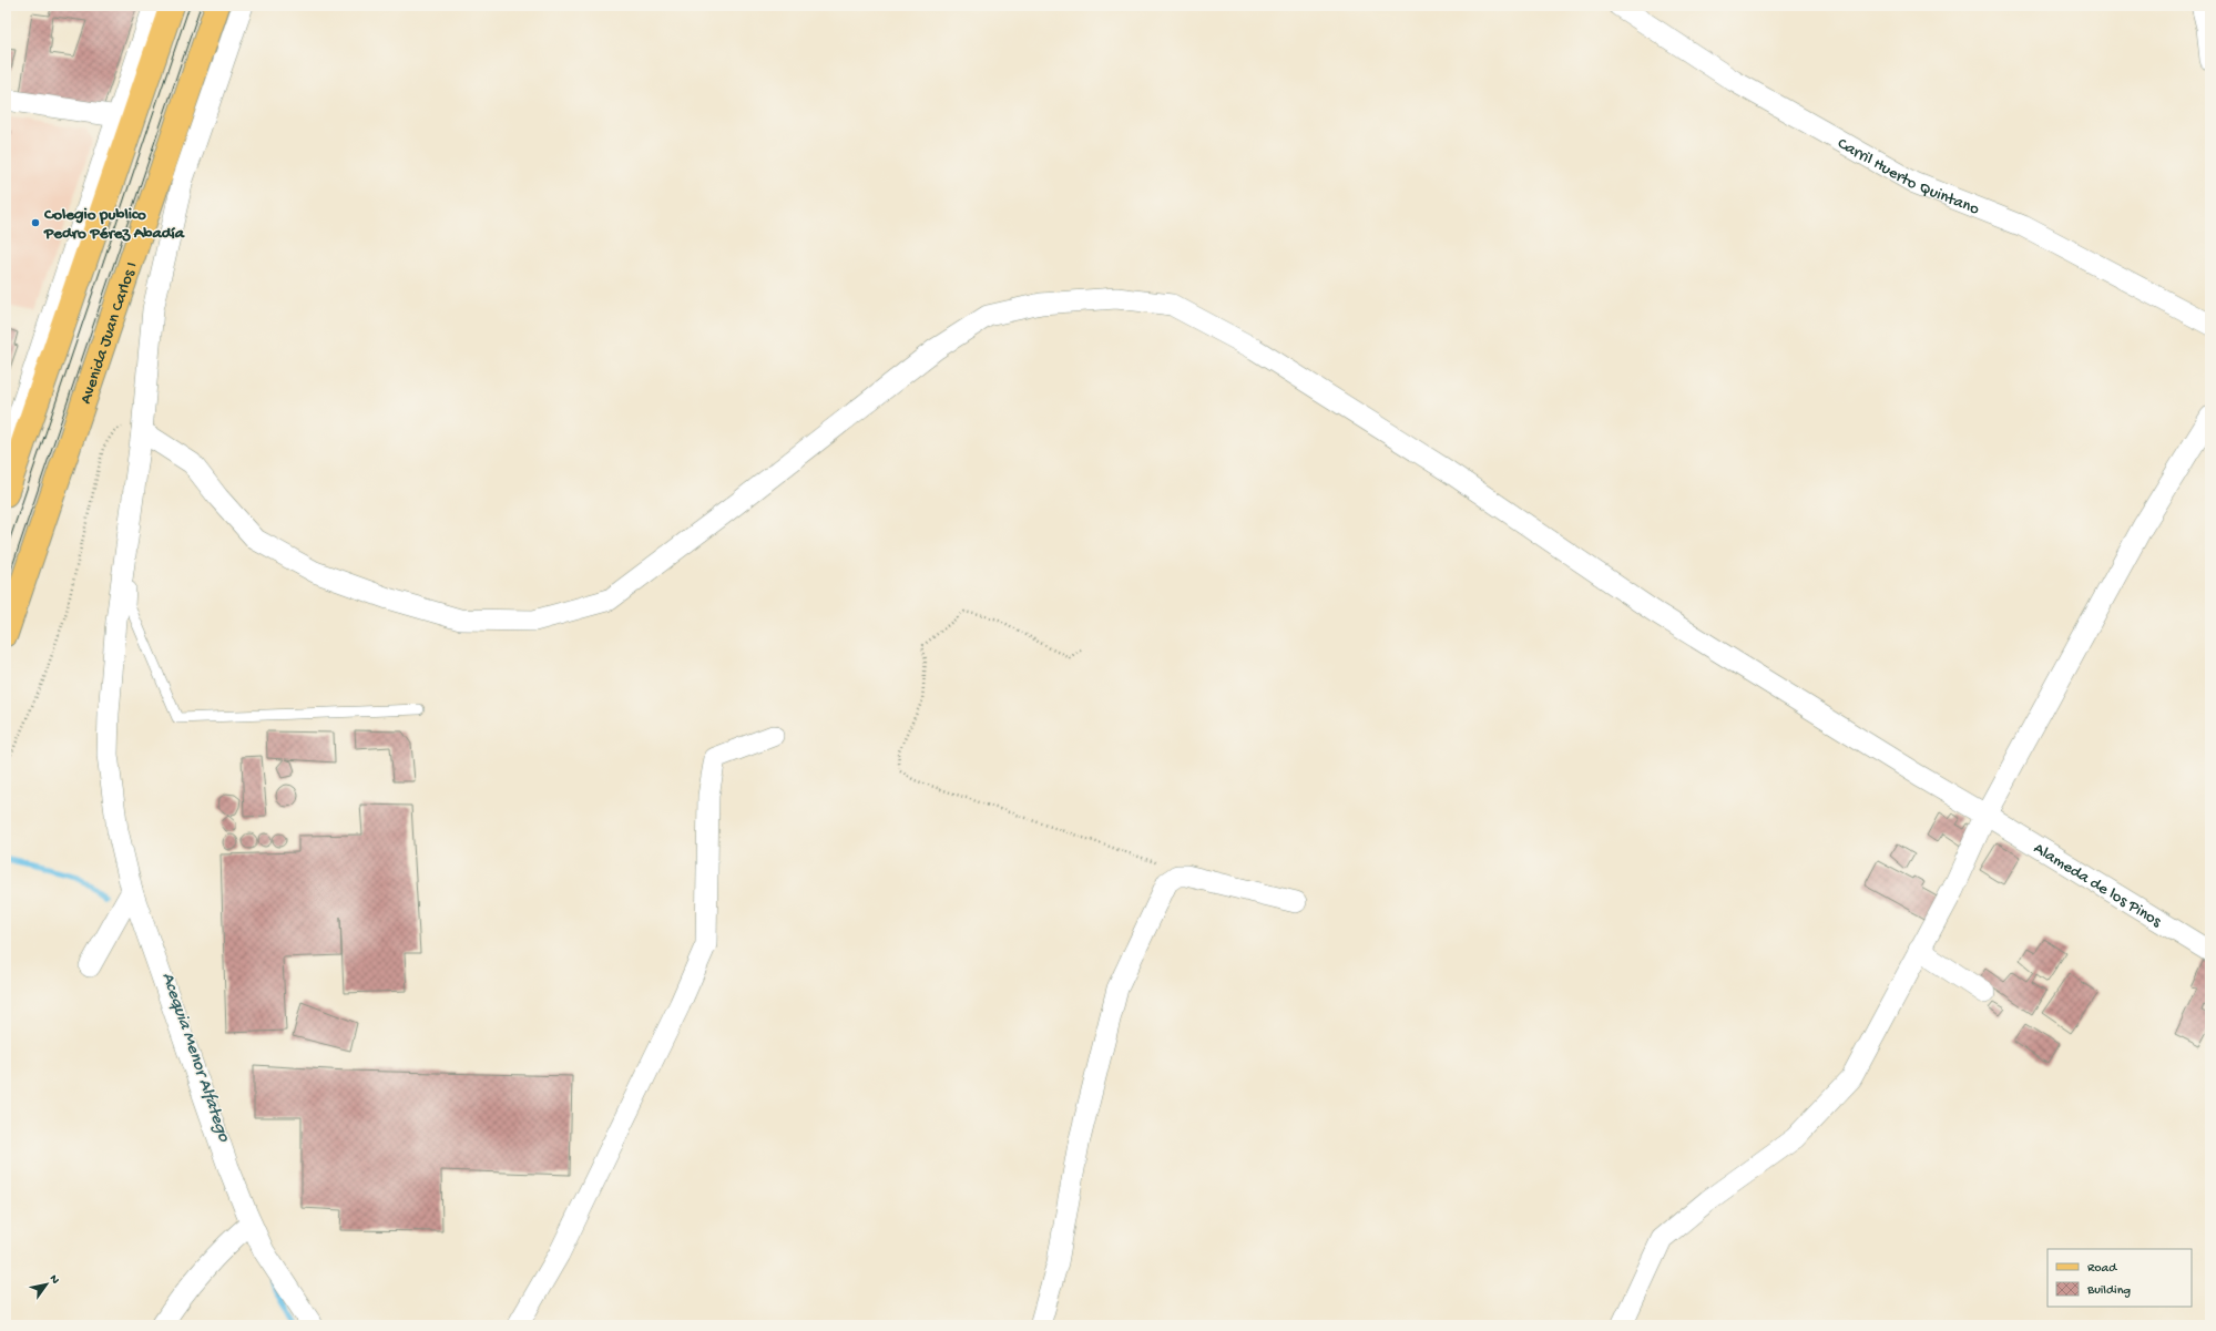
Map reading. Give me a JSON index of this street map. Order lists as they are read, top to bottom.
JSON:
{
  "streets": {
    "main road": ["Avenida Juan Carlos I"],
    "street": ["Carril Huerto Quintano", "Alameda de los Pinos"]
  },
  "water": ["Acequia Menor Alfatego"],
  "places": ["Colegio publico Pedro Pérez Abadía"],
  "legend": ["Road", "Building"],
  "north": "top right"
}
